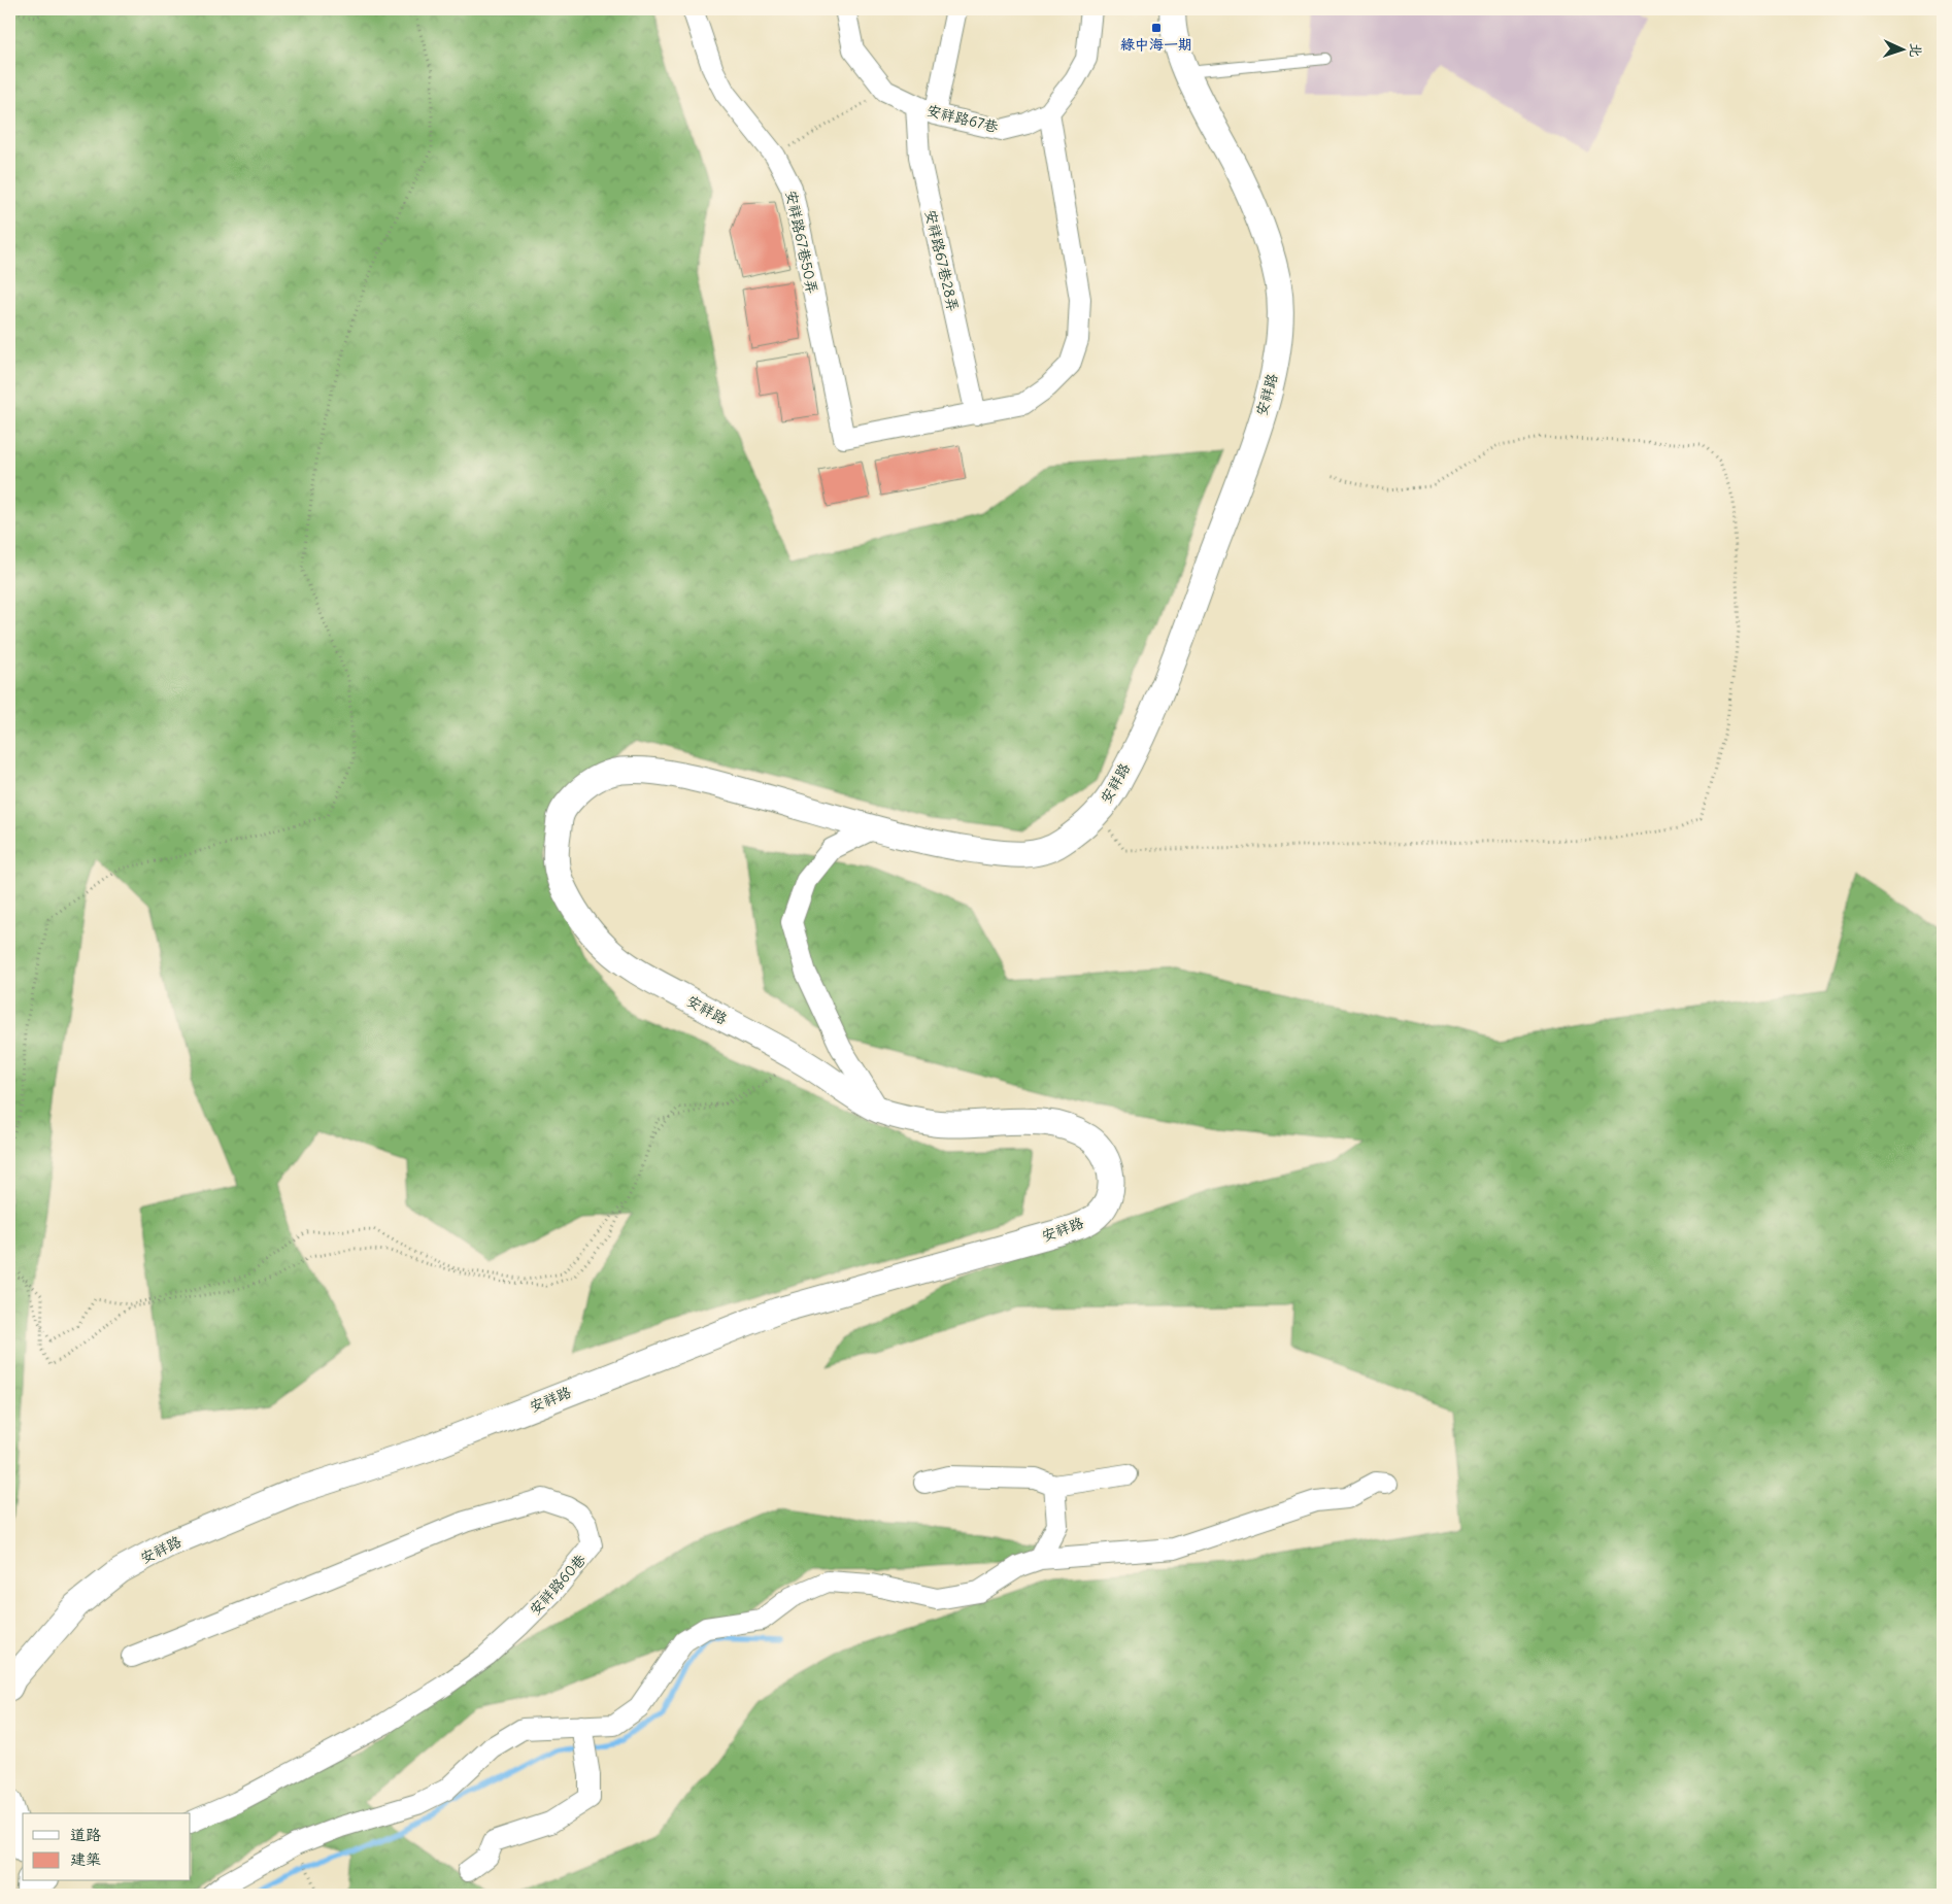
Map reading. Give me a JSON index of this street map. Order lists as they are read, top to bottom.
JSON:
{
  "streets": {
    "street": [
      "安祥路67巷",
      "安祥路67巷50弄",
      "安祥路67巷28弄",
      "安祥路",
      "安祥路60巷"
    ]
  },
  "crossings": [
    ["安祥路67巷", "安祥路67巷28弄"],
    ["安祥路67巷50弄", "安祥路67巷28弄"]
  ],
  "places": {
    "transit": ["綠中海一期"]
  },
  "legend": ["道路", "建築"],
  "north": "right"
}
